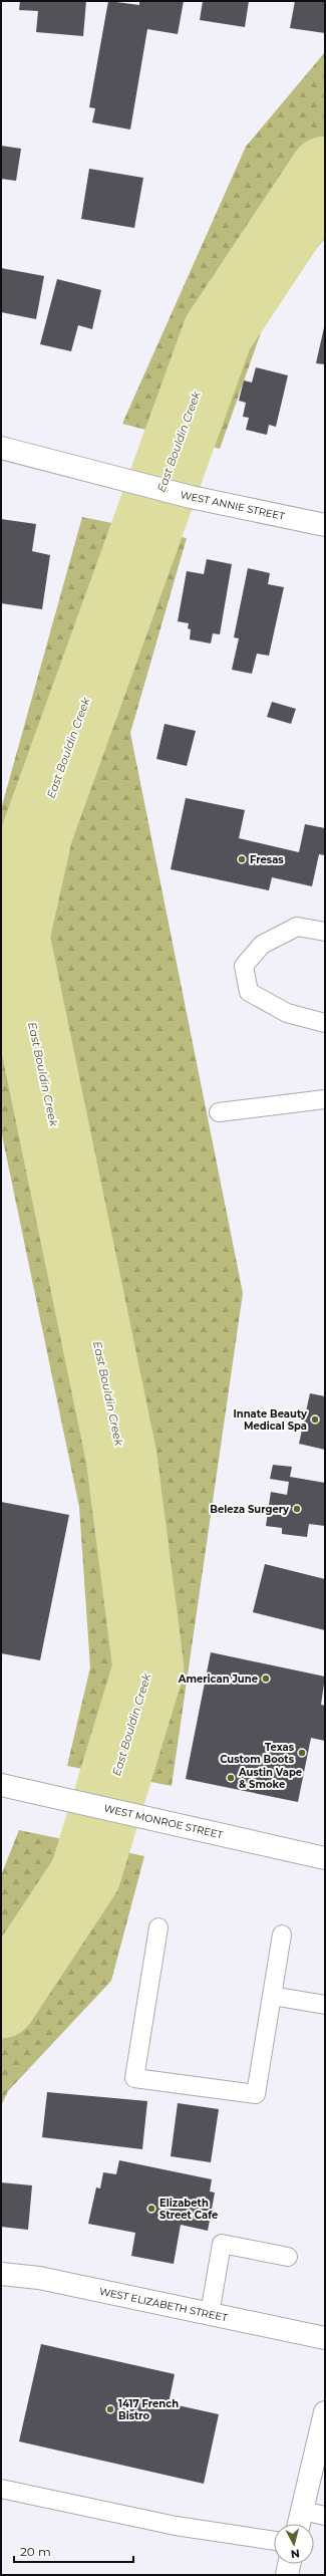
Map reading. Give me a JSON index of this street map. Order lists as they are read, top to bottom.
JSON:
{
  "streets": {
    "street": ["WEST ANNIE STREET", "WEST MONROE STREET", "WEST ELIZABETH STREET"]
  },
  "water": ["East Bouldin Creek"],
  "places": [
    "Fresas",
    "Innate Beauty Medical Spa",
    "Beleza Surgery",
    "American June",
    "Texas Custom Boots",
    "Austin Vape & Smoke",
    "Elizabeth Street Cafe",
    "1417 French Bistro"
  ],
  "scale_bar": "20 m",
  "north": "bottom"
}
